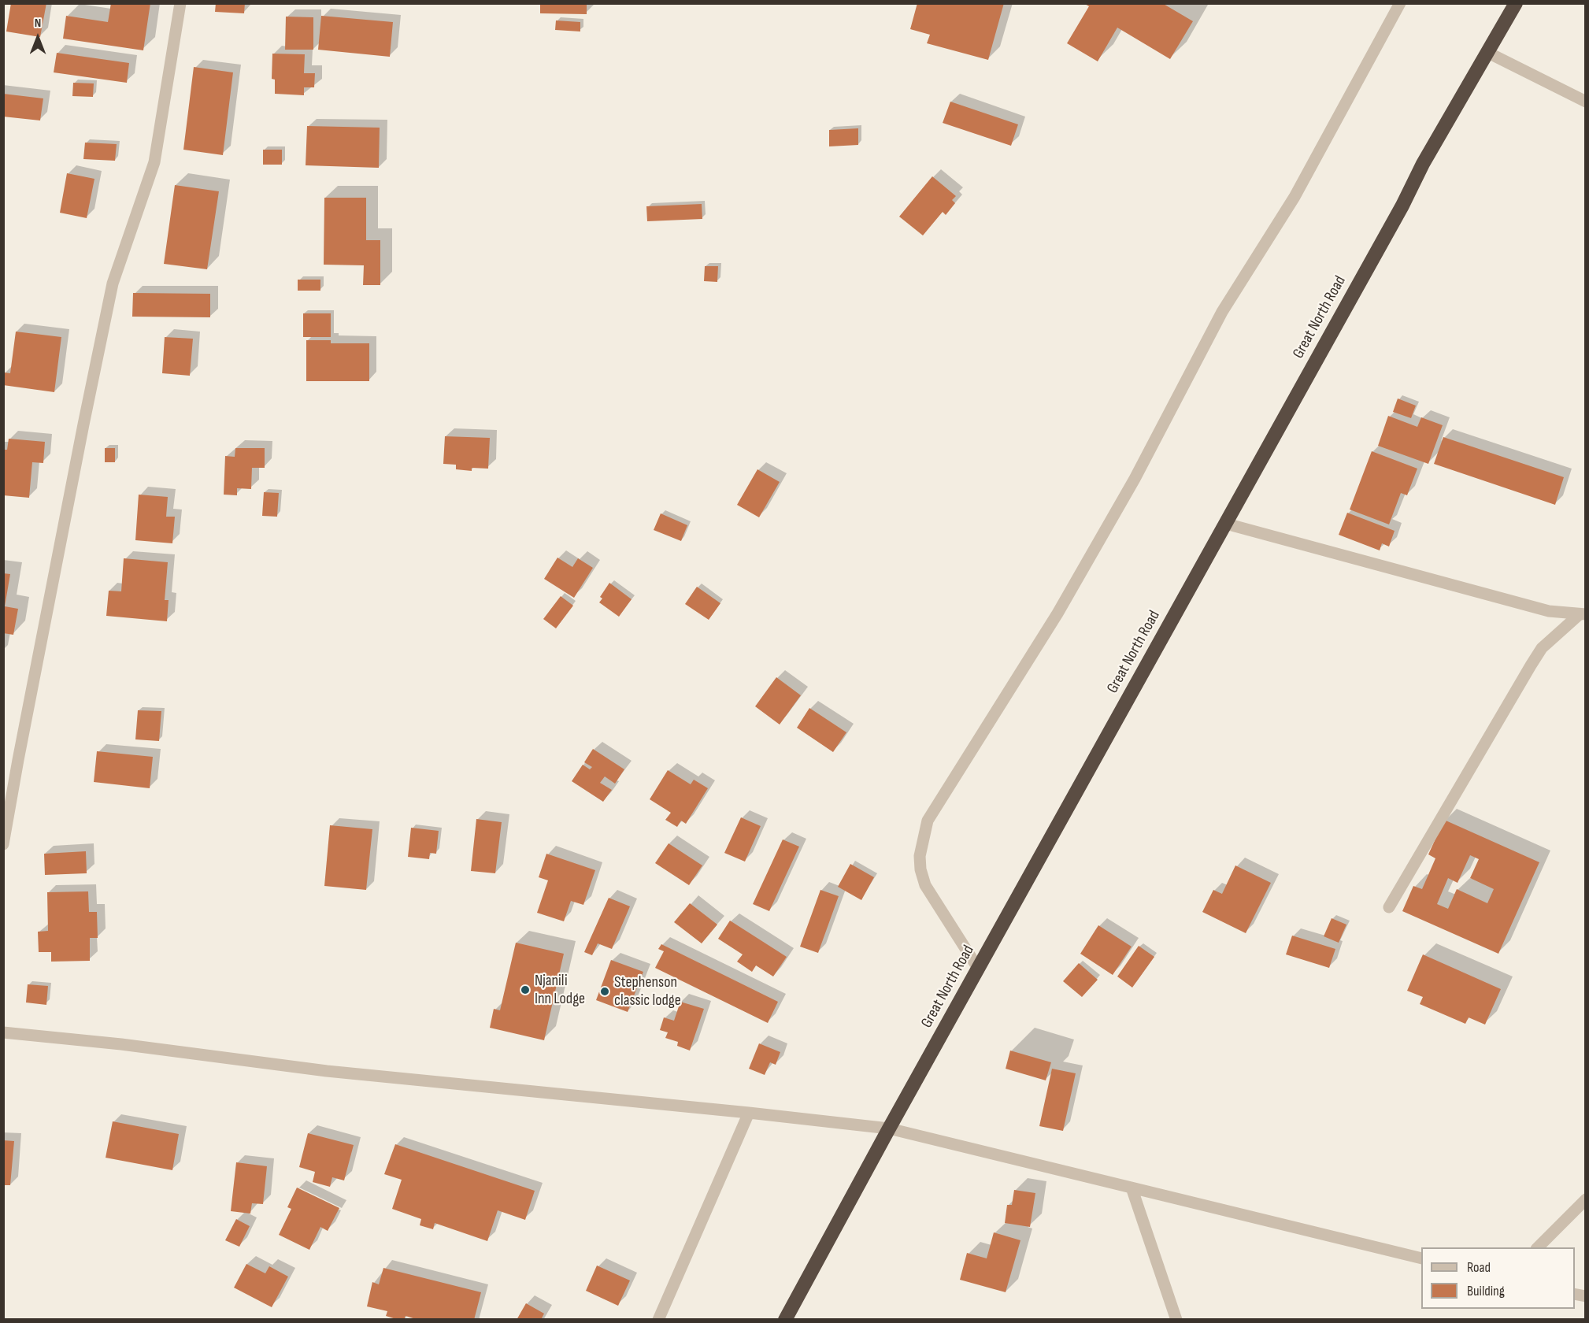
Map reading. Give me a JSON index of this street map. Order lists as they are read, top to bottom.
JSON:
{
  "streets": {
    "highway": ["Great North Road"]
  },
  "places": ["Njanili Inn Lodge", "Stephenson classic lodge"],
  "legend": ["Road", "Building"],
  "north": "top"
}
